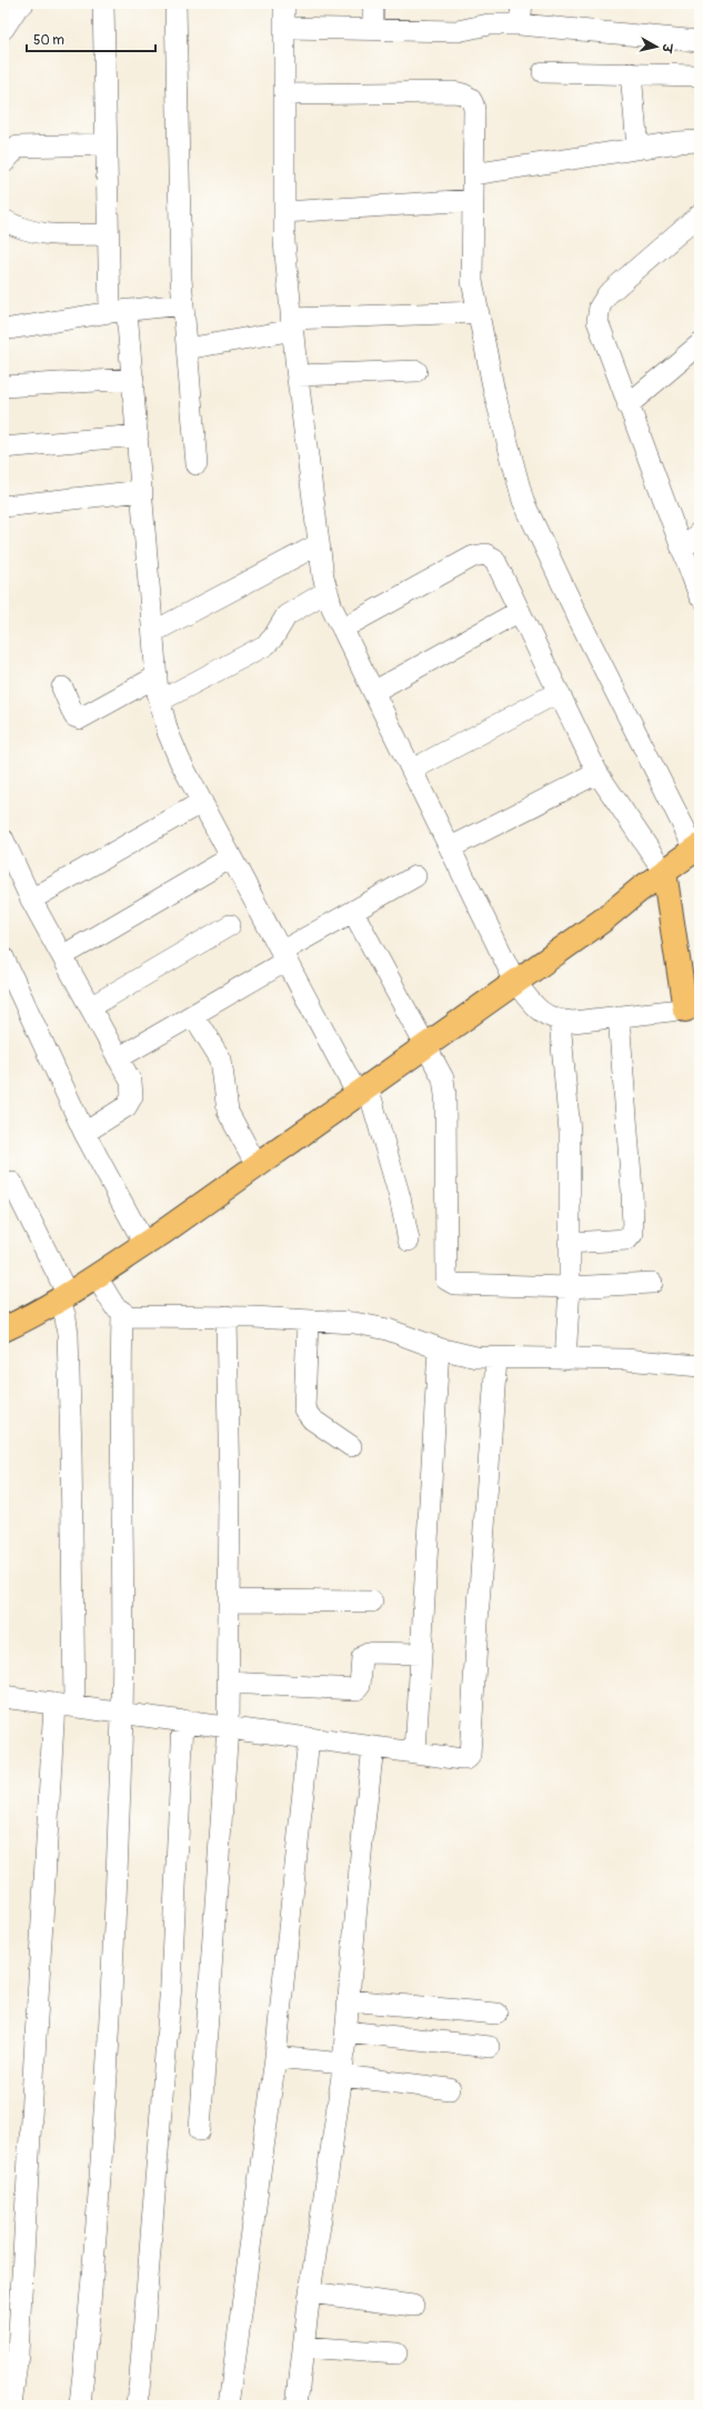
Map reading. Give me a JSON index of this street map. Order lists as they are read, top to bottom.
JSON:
{
  "scale_bar": "50 m",
  "north": "right"
}
